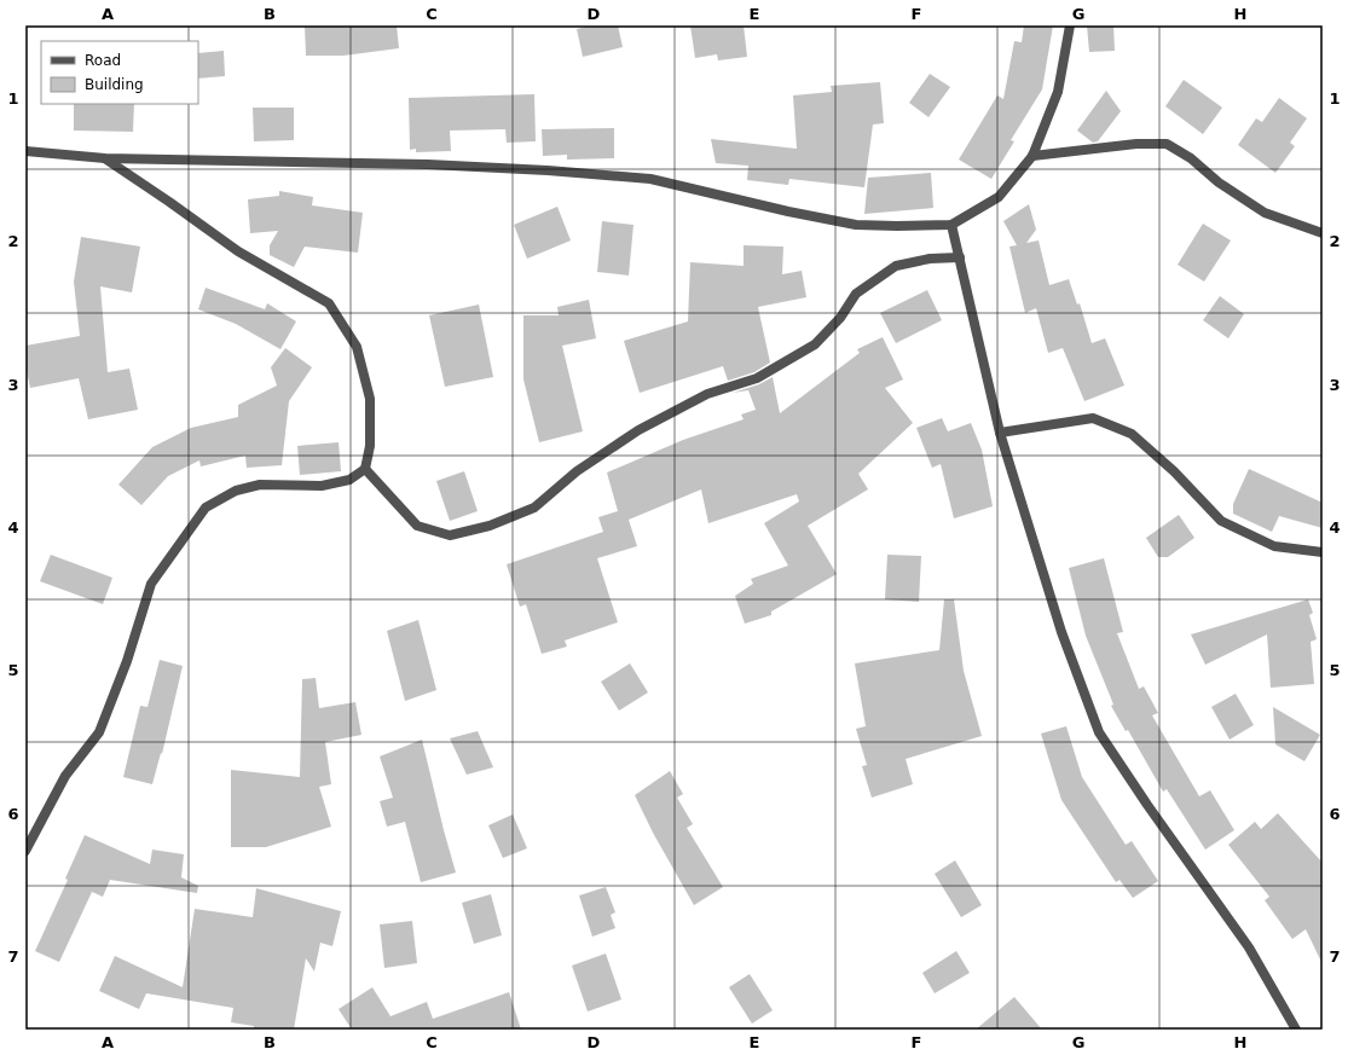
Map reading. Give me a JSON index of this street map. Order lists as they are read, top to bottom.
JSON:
{
  "legend": ["Road", "Building"],
  "grid": {
    "columns": [
      "A",
      "B",
      "C",
      "D",
      "E",
      "F",
      "G",
      "H"
    ],
    "rows": [
      "1",
      "2",
      "3",
      "4",
      "5",
      "6",
      "7"
    ]
  }
}
